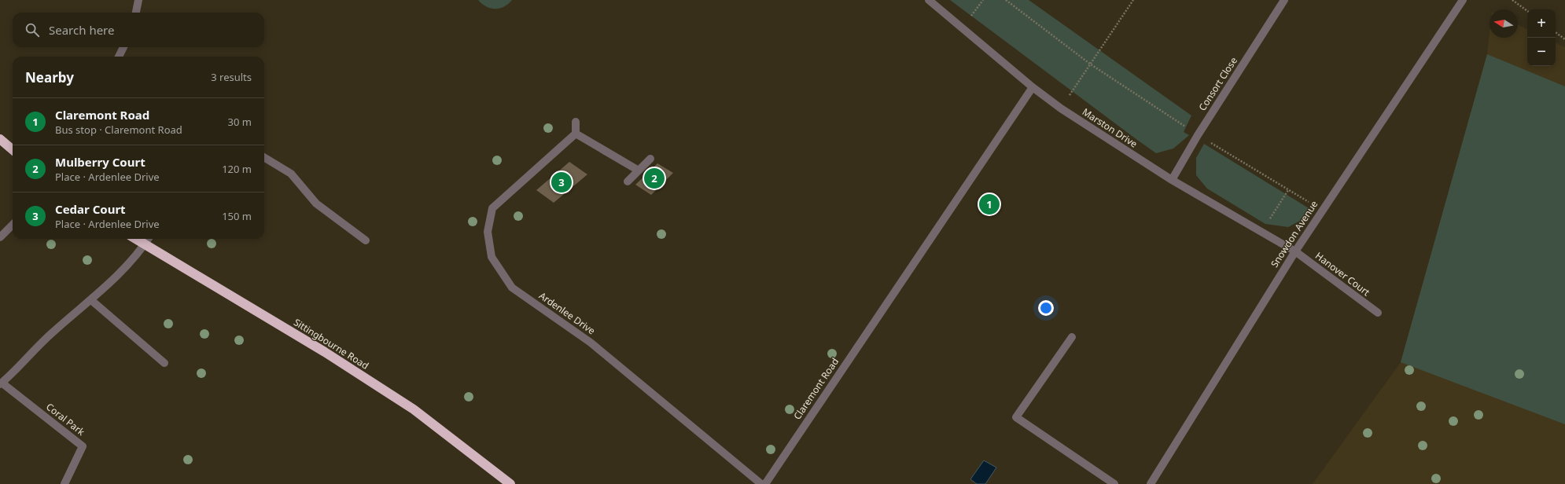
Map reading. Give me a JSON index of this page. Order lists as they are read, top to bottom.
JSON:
{
  "streets": {
    "highway": ["Sittingbourne Road"],
    "street": [
      "Consort Close",
      "Marston Drive",
      "Snowdon Avenue",
      "Hanover Court",
      "Ardenlee Drive",
      "Claremont Road",
      "Coral Park"
    ]
  },
  "crossings": [
    ["Consort Close", "Marston Drive"],
    ["Marston Drive", "Snowdon Avenue"],
    ["Marston Drive", "Hanover Court"],
    ["Marston Drive", "Claremont Road"],
    ["Snowdon Avenue", "Hanover Court"],
    ["Sittingbourne Road", "Coral Park"]
  ],
  "north": "left",
  "page": {
    "map_buttons": ["+", "−"],
    "search": "Search here",
    "heading": ["Nearby", "3 results"],
    "list": [
      {
        "mark": "1",
        "name": "Claremont Road",
        "note": "Bus stop · Claremont Road",
        "value": "30 m"
      },
      {
        "mark": "2",
        "name": "Mulberry Court",
        "note": "Place · Ardenlee Drive",
        "value": "120 m"
      },
      {
        "mark": "3",
        "name": "Cedar Court",
        "note": "Place · Ardenlee Drive",
        "value": "150 m"
      }
    ],
    "pins": ["2", "3", "1"]
  }
}
